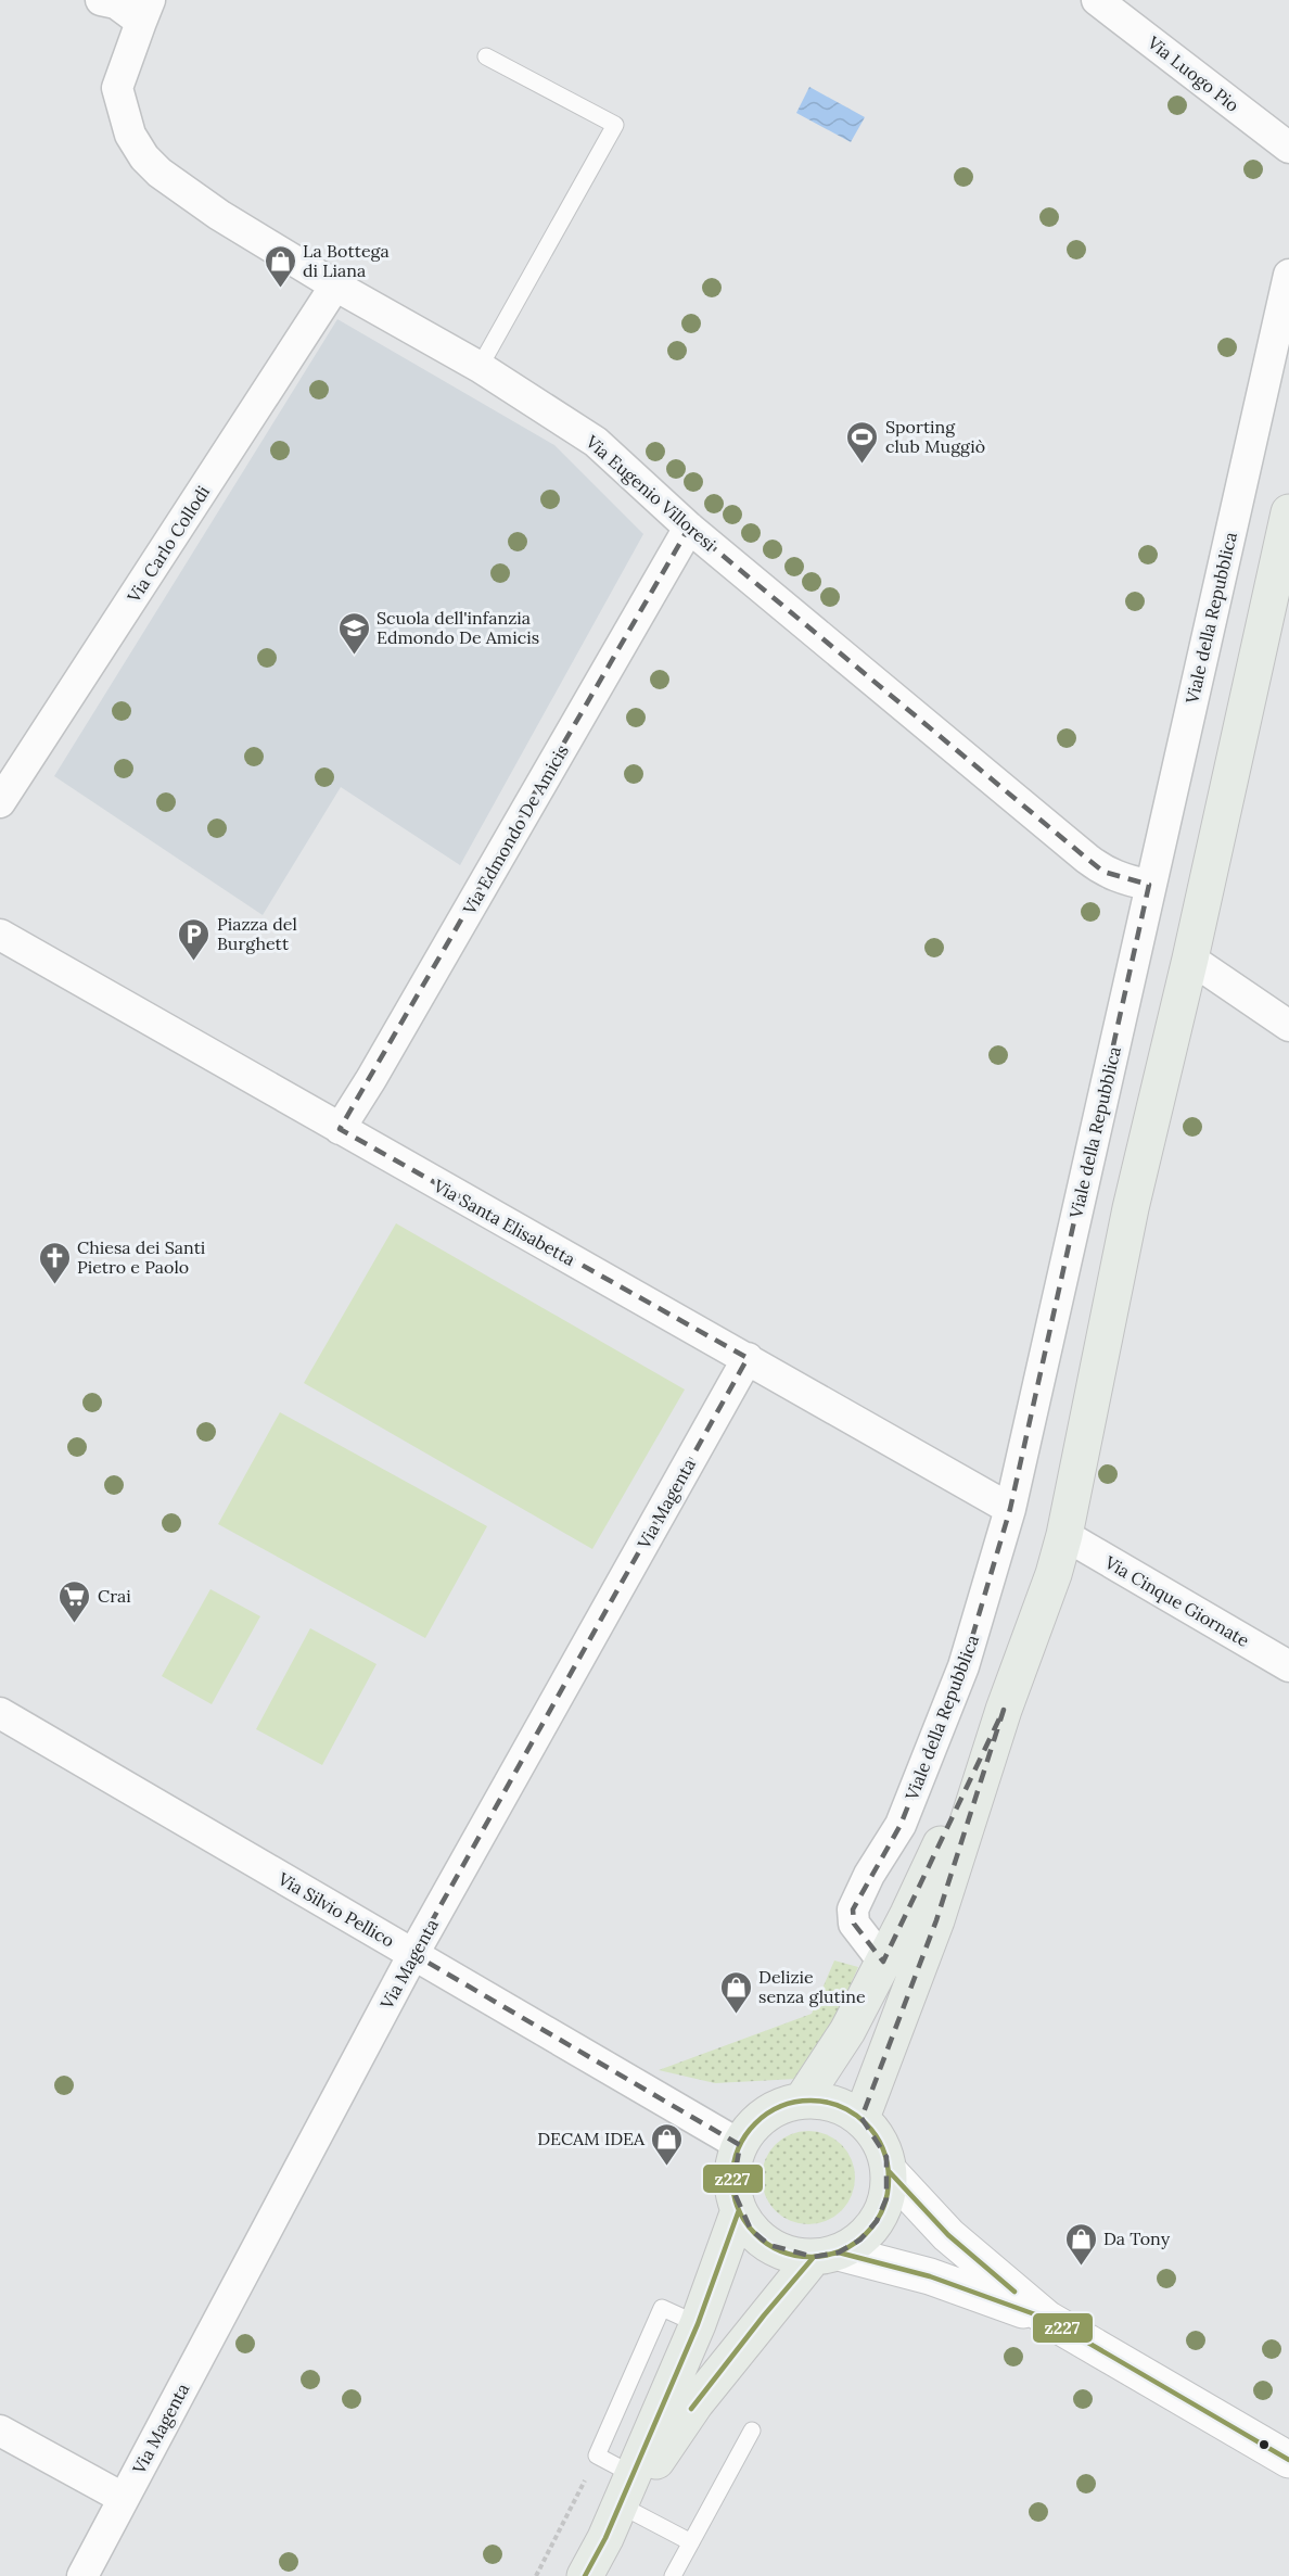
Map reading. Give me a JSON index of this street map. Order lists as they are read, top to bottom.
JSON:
{
  "streets": {
    "street": [
      "Via Luogo Pio",
      "Via Eugenio Villoresi",
      "Via Carlo Collodi",
      "Viale della Repubblica",
      "Via Edmondo De Amicis",
      "Via Santa Elisabetta",
      "Via Magenta",
      "Via Cinque Giornate",
      "Via Silvio Pellico"
    ]
  },
  "crossings": [
    ["Via Eugenio Villoresi", "Via Carlo Collodi"],
    ["Via Eugenio Villoresi", "Viale della Repubblica"],
    ["Via Eugenio Villoresi", "Via Edmondo De Amicis"],
    ["Viale della Repubblica", "Via Santa Elisabetta"],
    ["Via Edmondo De Amicis", "Via Santa Elisabetta"],
    ["Via Santa Elisabetta", "Via Magenta"],
    ["Via Magenta", "Via Silvio Pellico"]
  ],
  "places": {
    "shop": [
      "La Bottega di Liana",
      "Delizie senza glutine",
      "DECAM IDEA",
      "Da Tony"
    ],
    "sports": ["Sporting club Muggiò"],
    "school or university": ["Scuola dell'infanzia Edmondo De Amicis"],
    "parking": ["Piazza del Burghett"],
    "church": ["Chiesa dei Santi Pietro e Paolo"],
    "supermarket": ["Crai"]
  },
  "lines": ["transit line z227"]
}
